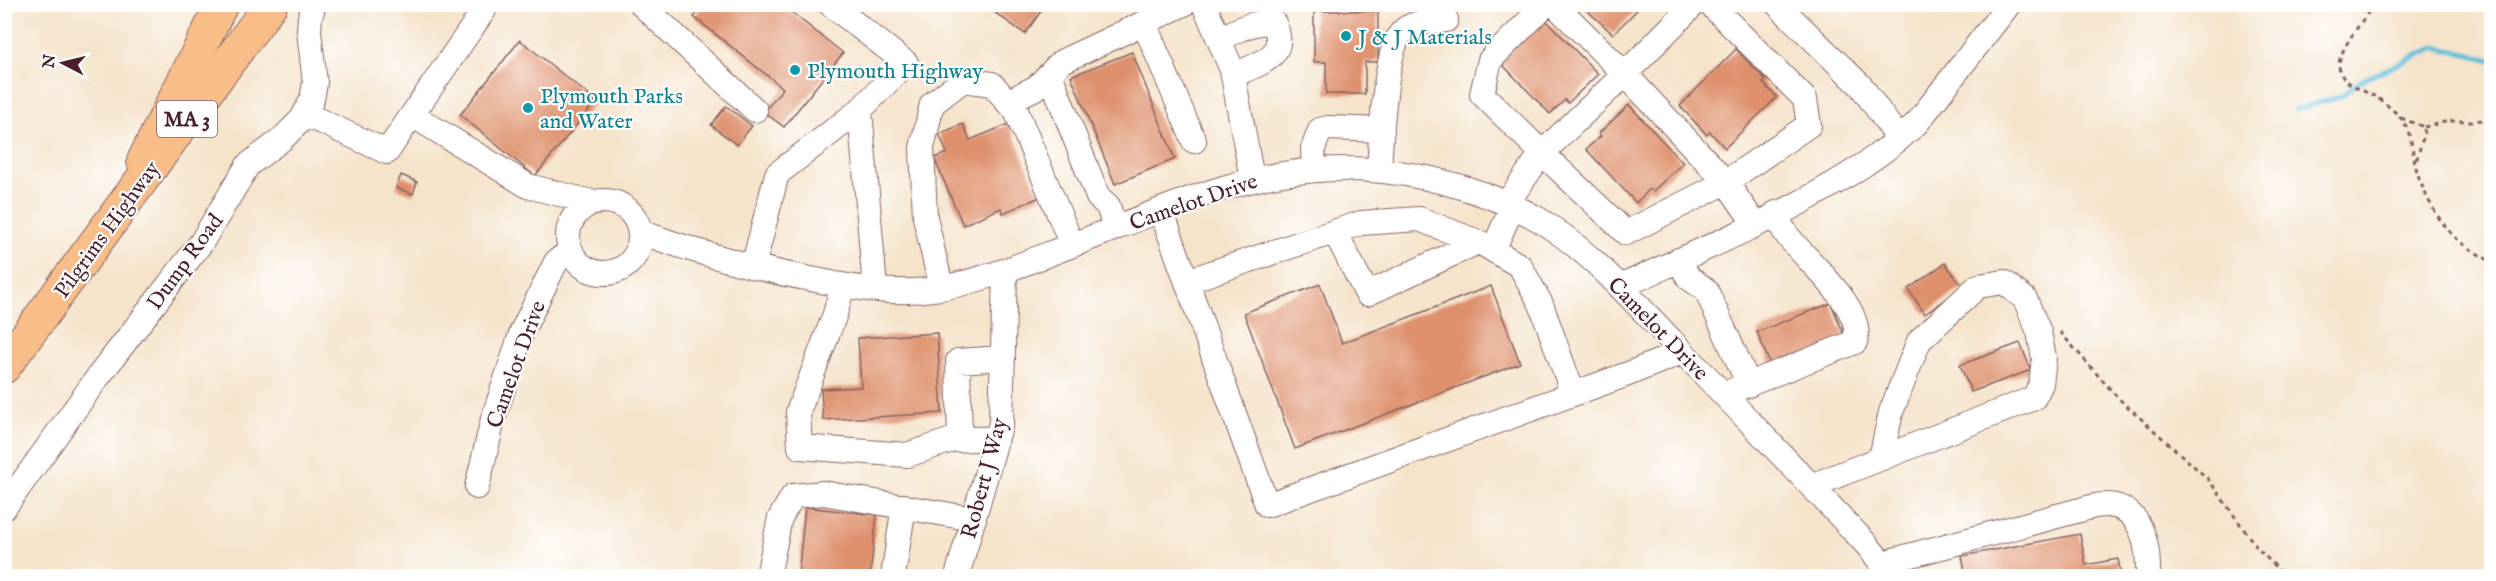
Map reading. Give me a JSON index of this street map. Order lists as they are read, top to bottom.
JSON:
{
  "streets": {
    "highway": ["MA 3", "Pilgrims Highway"],
    "street": ["Camelot Drive", "Dump Road", "Robert J Way"]
  },
  "crossings": [
    ["Camelot Drive", "Robert J Way"]
  ],
  "places": ["J & J Materials", "Plymouth Highway", "Plymouth Parks and Water"],
  "north": "left"
}
